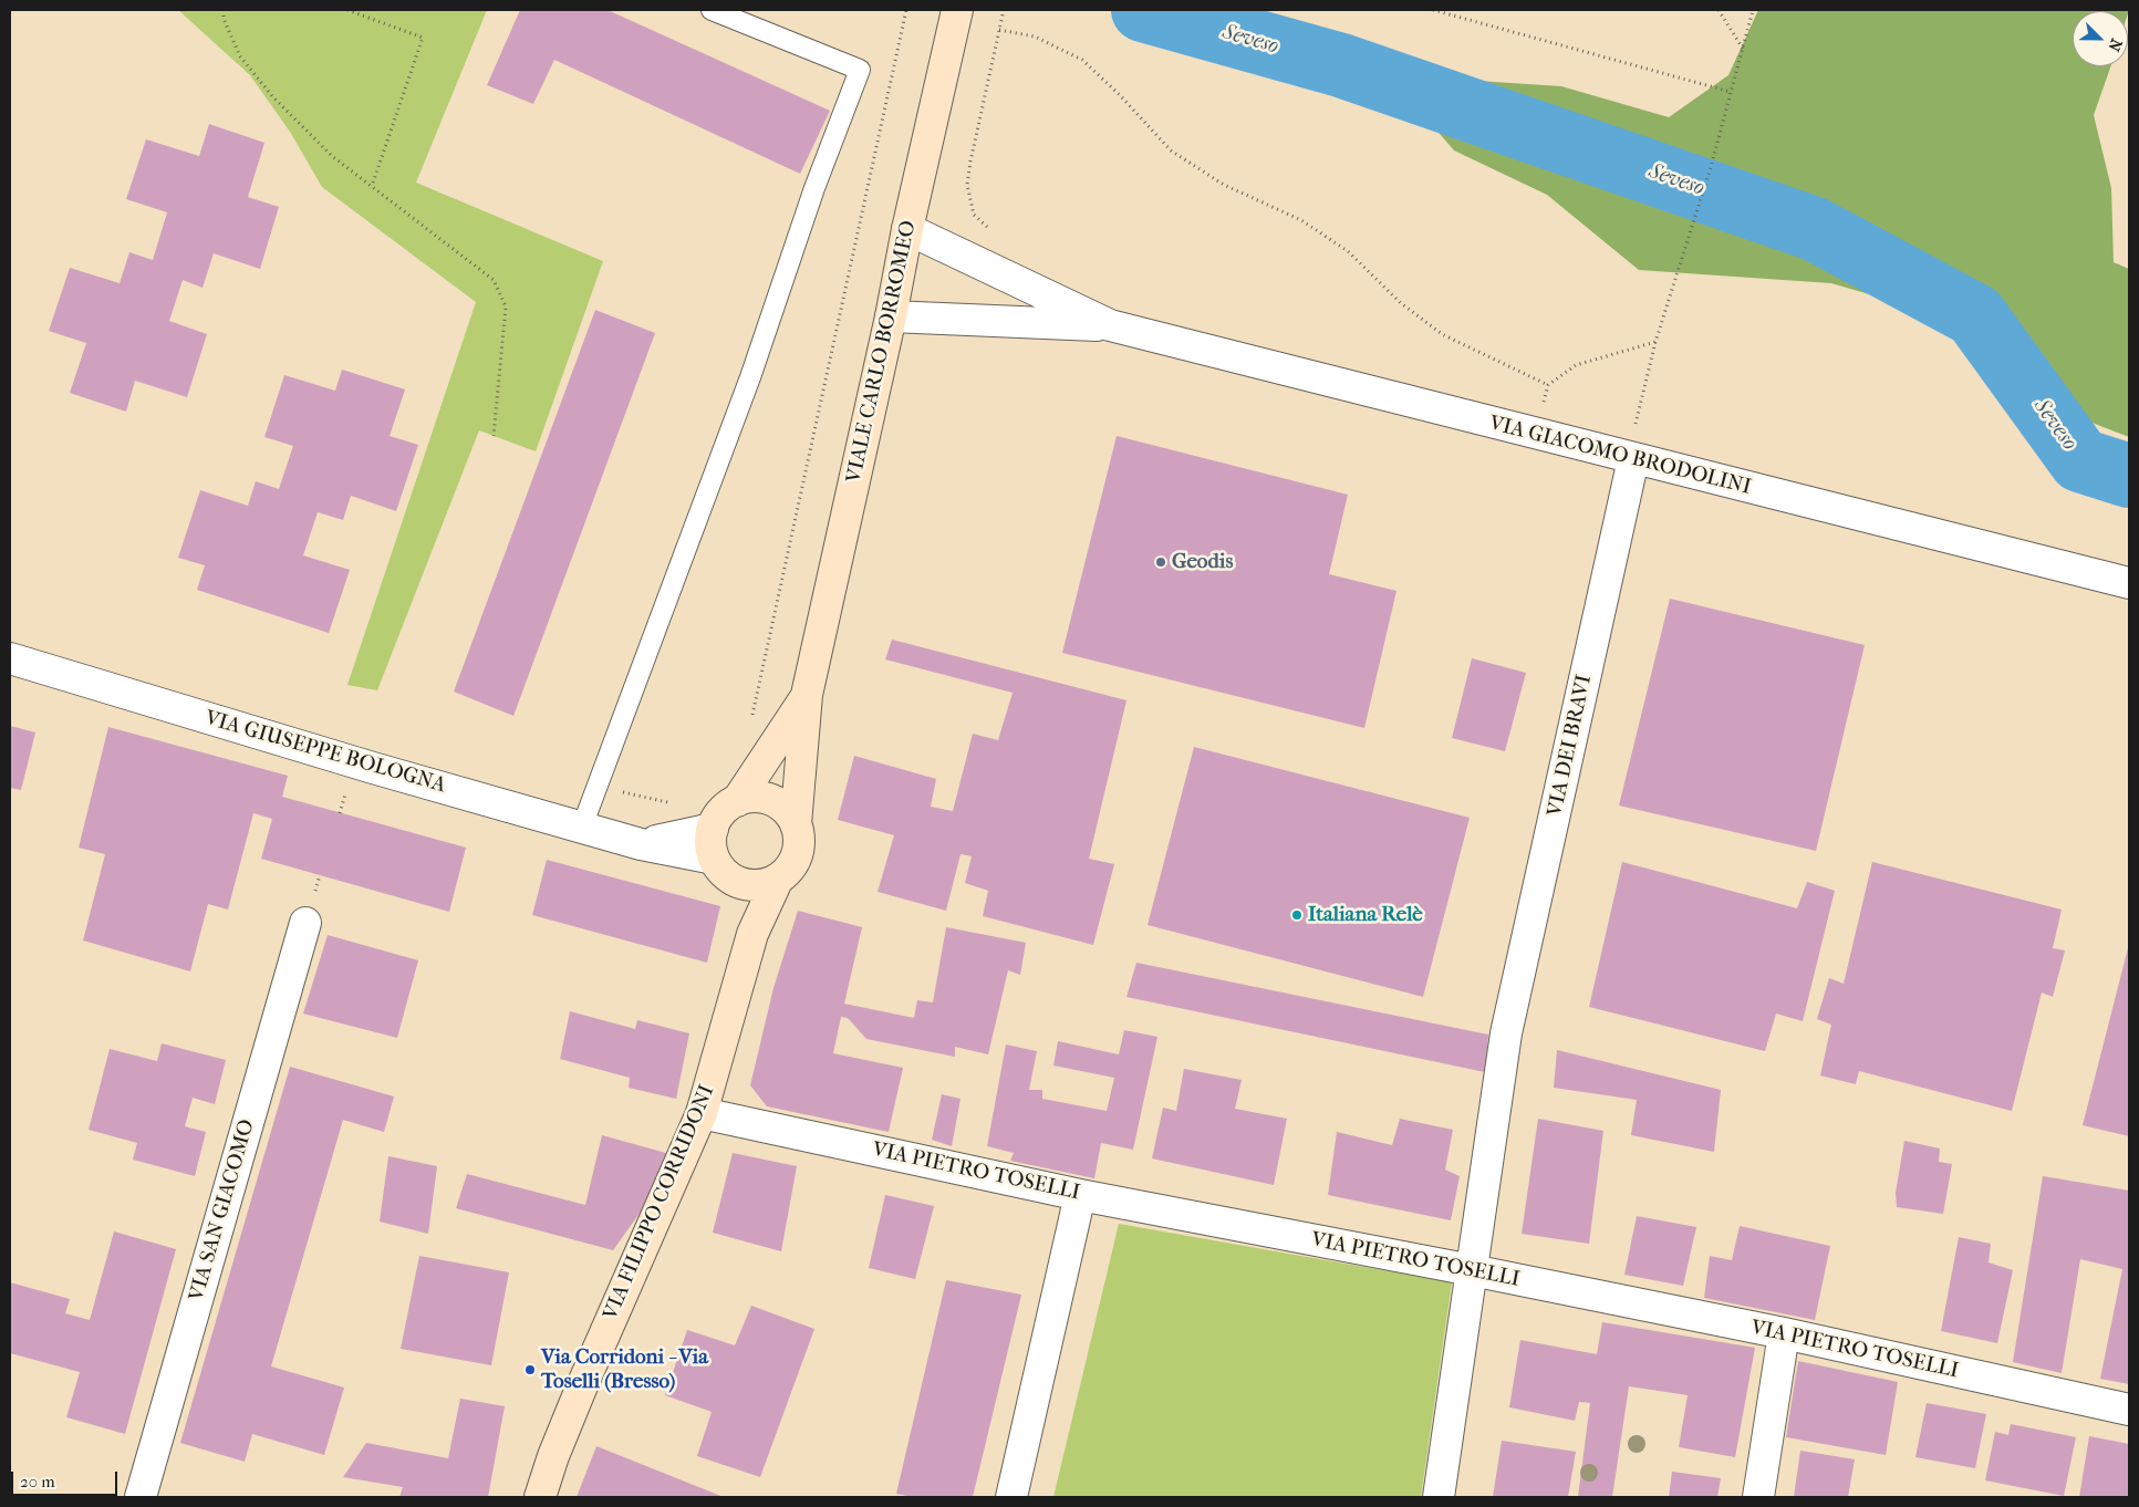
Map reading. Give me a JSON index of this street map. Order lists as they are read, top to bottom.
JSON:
{
  "streets": {
    "street": [
      "VIALE CARLO BORROMEO",
      "VIA GIACOMO BRODOLINI",
      "VIA DEI BRAVI",
      "VIA GIUSEPPE BOLOGNA",
      "VIA PIETRO TOSELLI",
      "VIA FILIPPO CORRIDONI",
      "VIA SAN GIACOMO"
    ]
  },
  "crossings": [
    ["VIALE CARLO BORROMEO", "VIA GIACOMO BRODOLINI"],
    ["VIALE CARLO BORROMEO", "VIA GIUSEPPE BOLOGNA"],
    ["VIALE CARLO BORROMEO", "VIA FILIPPO CORRIDONI"],
    ["VIA GIACOMO BRODOLINI", "VIA DEI BRAVI"],
    ["VIA DEI BRAVI", "VIA PIETRO TOSELLI"],
    ["VIA GIUSEPPE BOLOGNA", "VIA FILIPPO CORRIDONI"],
    ["VIA PIETRO TOSELLI", "VIA FILIPPO CORRIDONI"]
  ],
  "water": ["Seveso"],
  "places": ["Geodis", "Italiana Relè", "Via Corridoni - Via Toselli (Bresso)"],
  "scale_bar": "20 m",
  "north": "bottom right"
}
